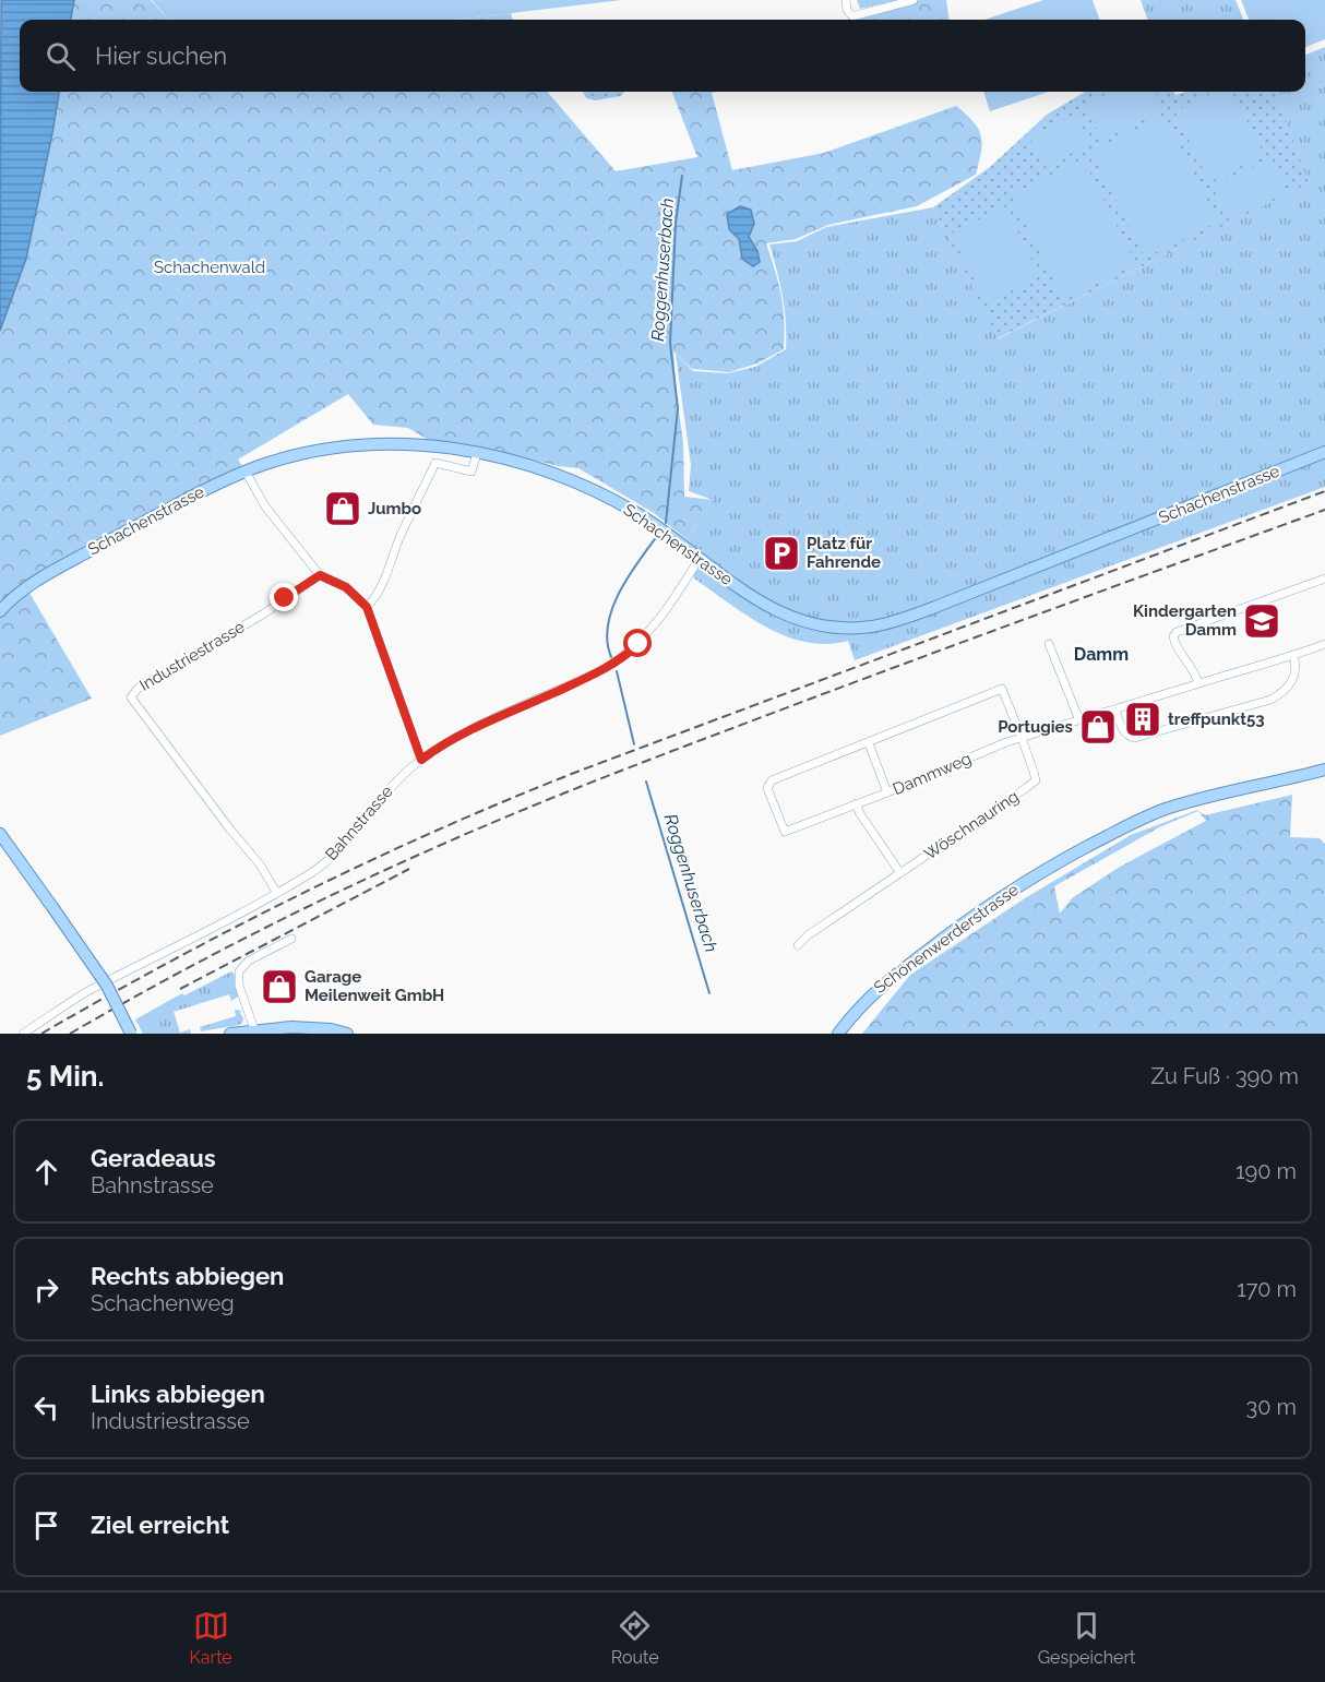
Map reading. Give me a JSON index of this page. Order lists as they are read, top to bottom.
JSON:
{
  "streets": {
    "main road": ["Schachenstrasse", "Schönenwerderstrasse"],
    "street": [
      "Industriestrasse",
      "Dammweg",
      "Bahnstrasse",
      "Wöschnauring"
    ]
  },
  "crossings": [
    ["Schachenstrasse", "Bahnstrasse"],
    ["Industriestrasse", "Bahnstrasse"],
    ["Dammweg", "Wöschnauring"]
  ],
  "districts": ["Damm"],
  "water": ["Roggenhuserbach"],
  "parks": ["Schachenwald"],
  "places": {
    "shop": ["Jumbo", "Portugies", "Garage Meilenweit GmbH"],
    "parking": ["Platz für Fahrende"],
    "school or university": ["Kindergarten Damm"],
    "building": ["treffpunkt53"]
  },
  "page": {
    "search": "Hier suchen",
    "heading": ["5 Min.", "Zu Fuß · 390 m"],
    "list": [
      ["Geradeaus", "Bahnstrasse", "190 m"],
      ["Rechts abbiegen", "Schachenweg", "170 m"],
      ["Links abbiegen", "Industriestrasse", "30 m"],
      "Ziel erreicht"
    ],
    "nav": ["Karte", "Route", "Gespeichert"]
  }
}
